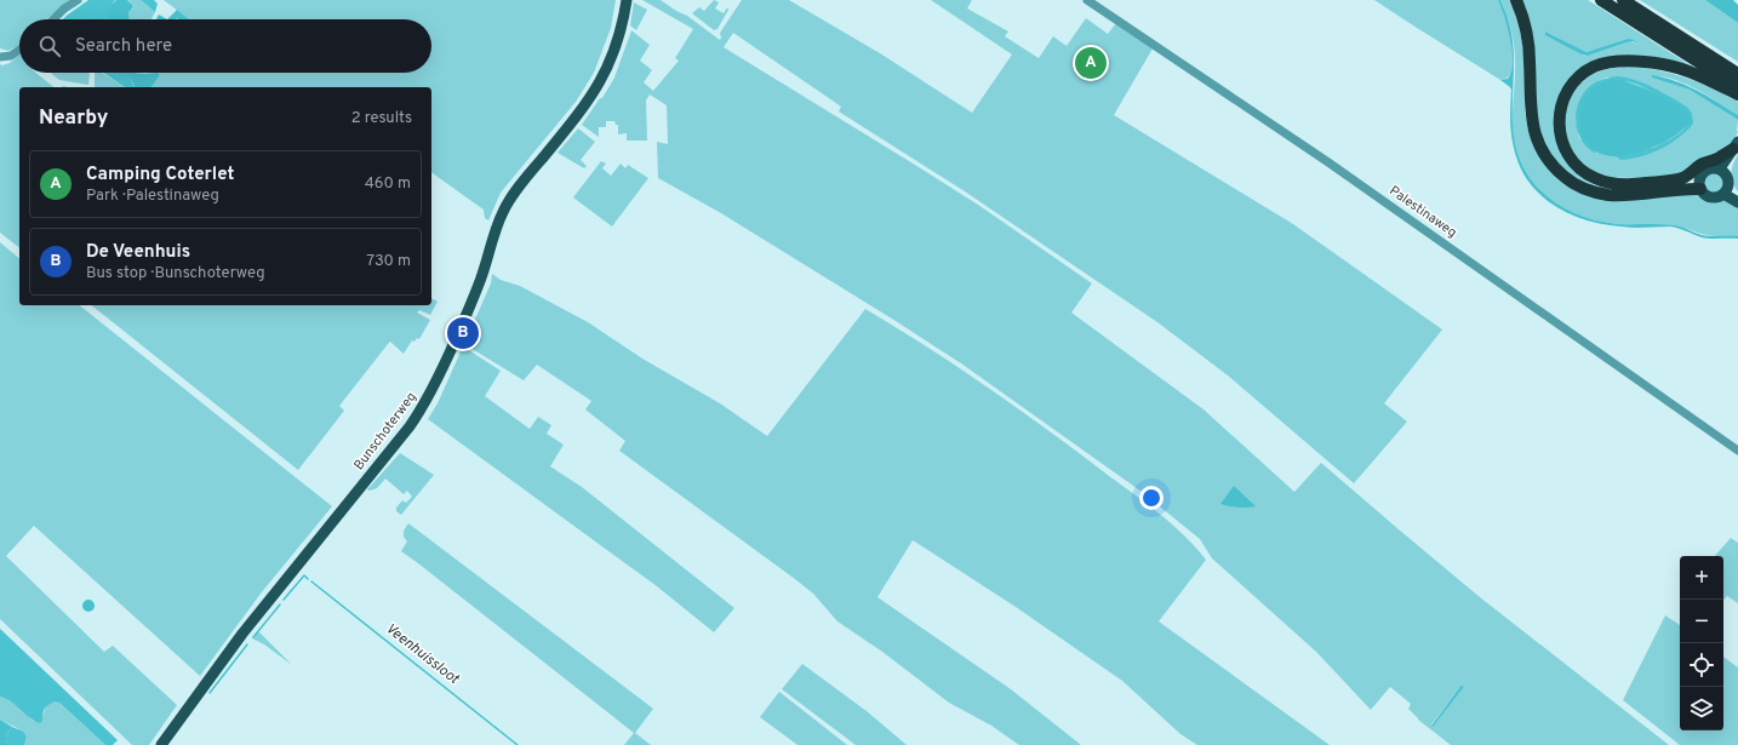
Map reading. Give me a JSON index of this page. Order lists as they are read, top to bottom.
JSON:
{
  "streets": {
    "main road": ["Bunschoterweg"],
    "street": ["Palestinaweg"]
  },
  "water": ["Veenhuissloot"],
  "page": {
    "search": "Search here",
    "pins": ["A", "B"],
    "heading": ["Nearby", "2 results"],
    "list": [
      {
        "mark": "A",
        "name": "Camping Coterlet",
        "note": "Park · Palestinaweg",
        "value": "460 m"
      },
      {
        "mark": "B",
        "name": "De Veenhuis",
        "note": "Bus stop · Bunschoterweg",
        "value": "730 m"
      }
    ],
    "map_buttons": ["+", "−"]
  }
}
